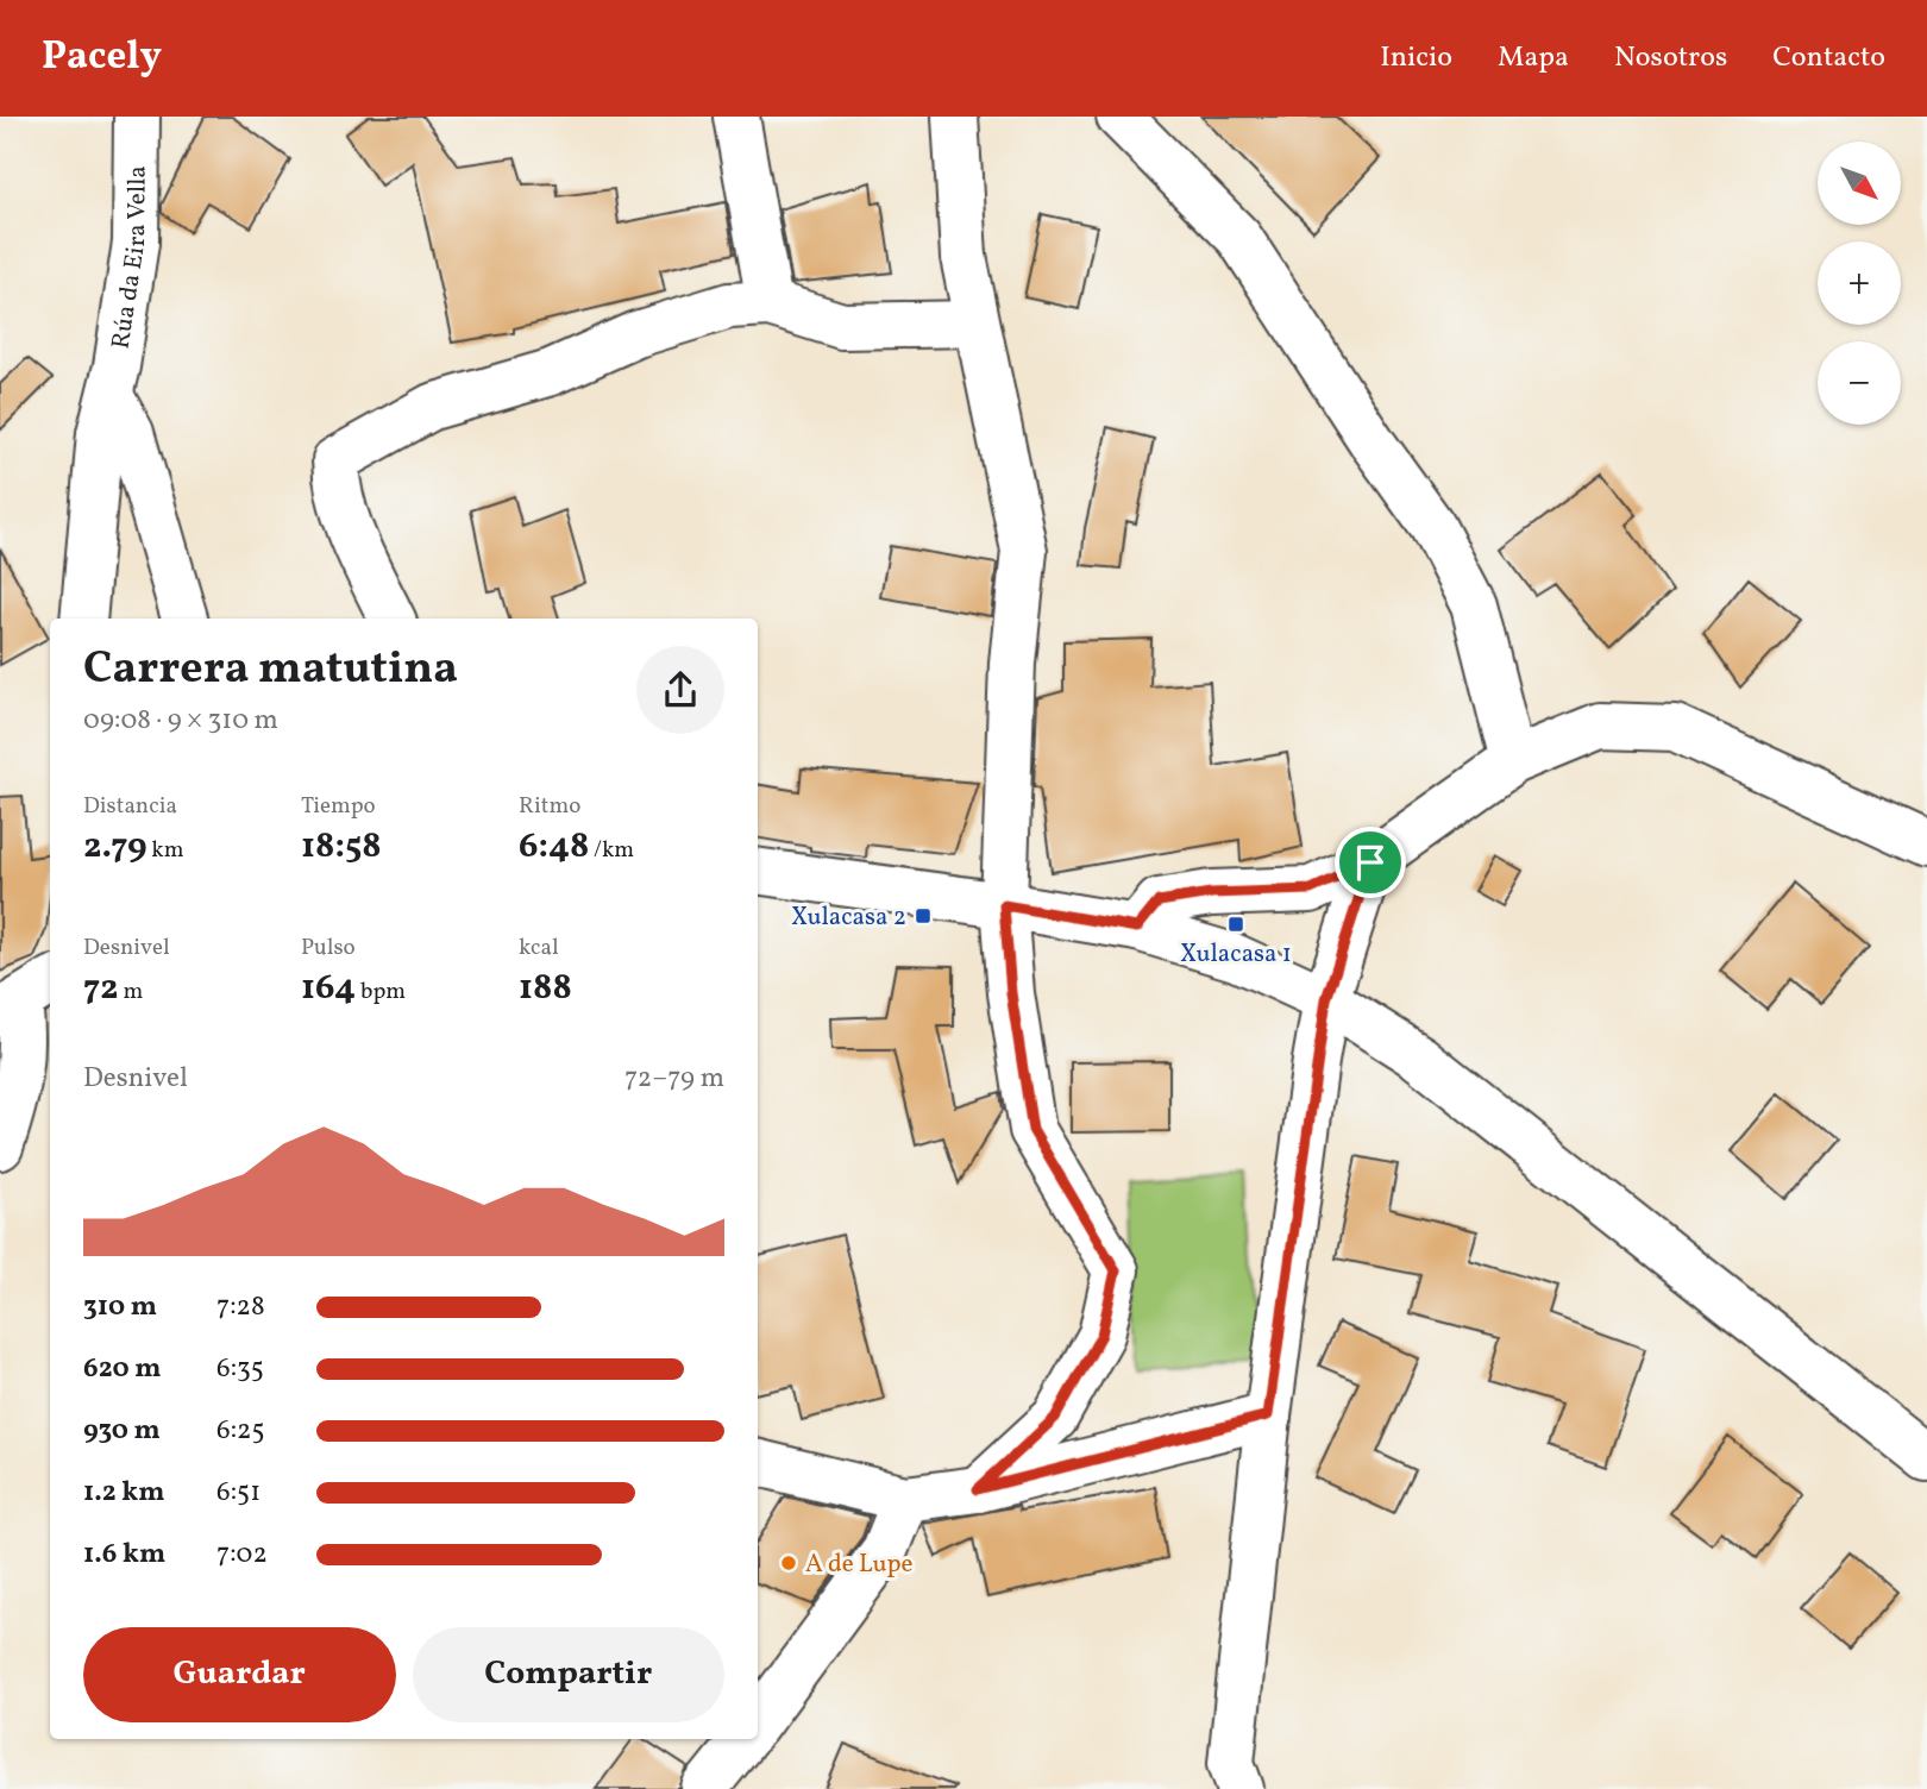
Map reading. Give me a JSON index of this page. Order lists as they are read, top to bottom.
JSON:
{
  "streets": {
    "street": ["Rúa da Eira Vella"]
  },
  "places": {
    "transit": ["Xulacasa 2", "Xulacasa 1"],
    "other": ["A de Lupe"]
  },
  "north": "bottom right",
  "page": {
    "header": "Pacely",
    "nav": [
      "Inicio",
      "Mapa",
      "Nosotros",
      "Contacto"
    ],
    "map_buttons": ["+", "−"],
    "heading": ["Carrera matutina", "09:08 · 9 × 310 m"],
    "stats": [
      ["Distancia", "2.79 km"],
      ["Tiempo", "18:58"],
      ["Ritmo", "6:48 /km"],
      ["Desnivel", "72 m"],
      ["Pulso", "164 bpm"],
      ["kcal", "188"]
    ],
    "chart": ["Desnivel", "72–79 m"],
    "list": [
      {
        "name": "310 m",
        "note": "7:28"
      },
      {
        "name": "620 m",
        "note": "6:35"
      },
      {
        "name": "930 m",
        "note": "6:25"
      },
      {
        "name": "1.2 km",
        "note": "6:51"
      },
      {
        "name": "1.6 km",
        "note": "7:02"
      }
    ],
    "buttons": ["Guardar", "Compartir"]
  }
}
